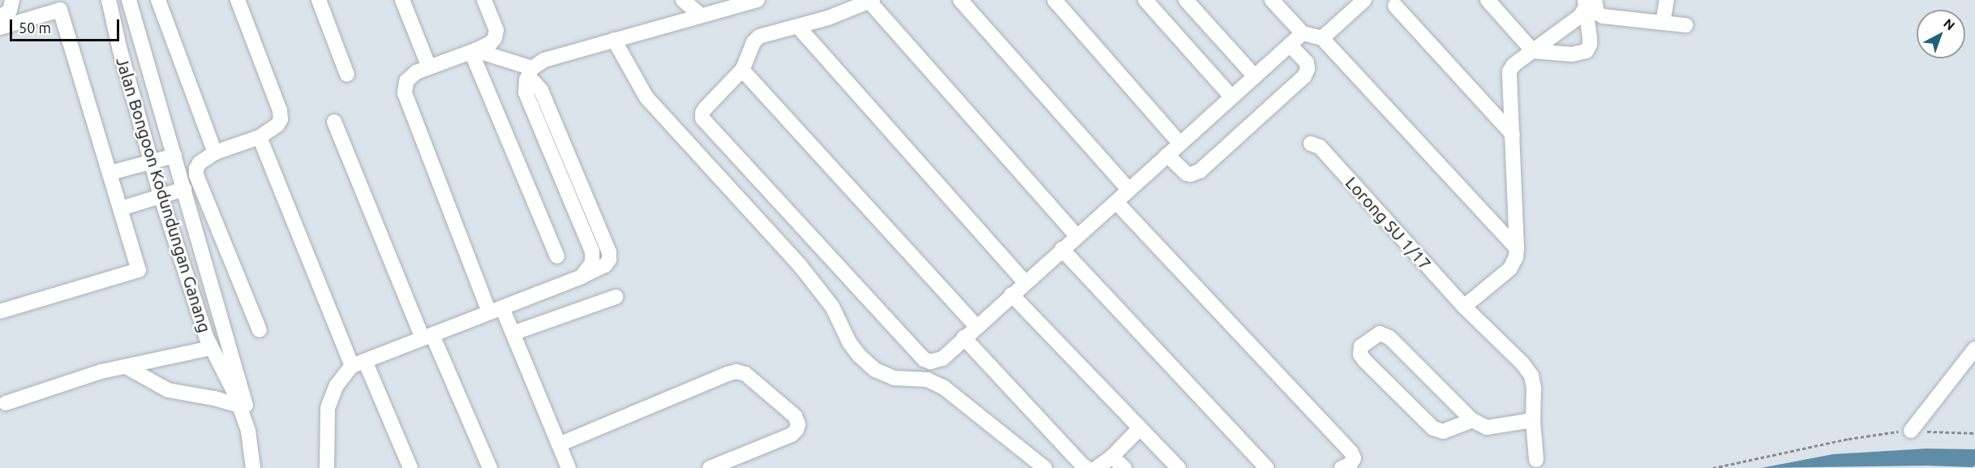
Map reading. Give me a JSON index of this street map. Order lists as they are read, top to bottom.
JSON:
{
  "streets": {
    "street": ["Jalan Bongoon Kodundungan Ganang", "Lorong SU 1/17"]
  },
  "scale_bar": "50 m",
  "north": "top right"
}
